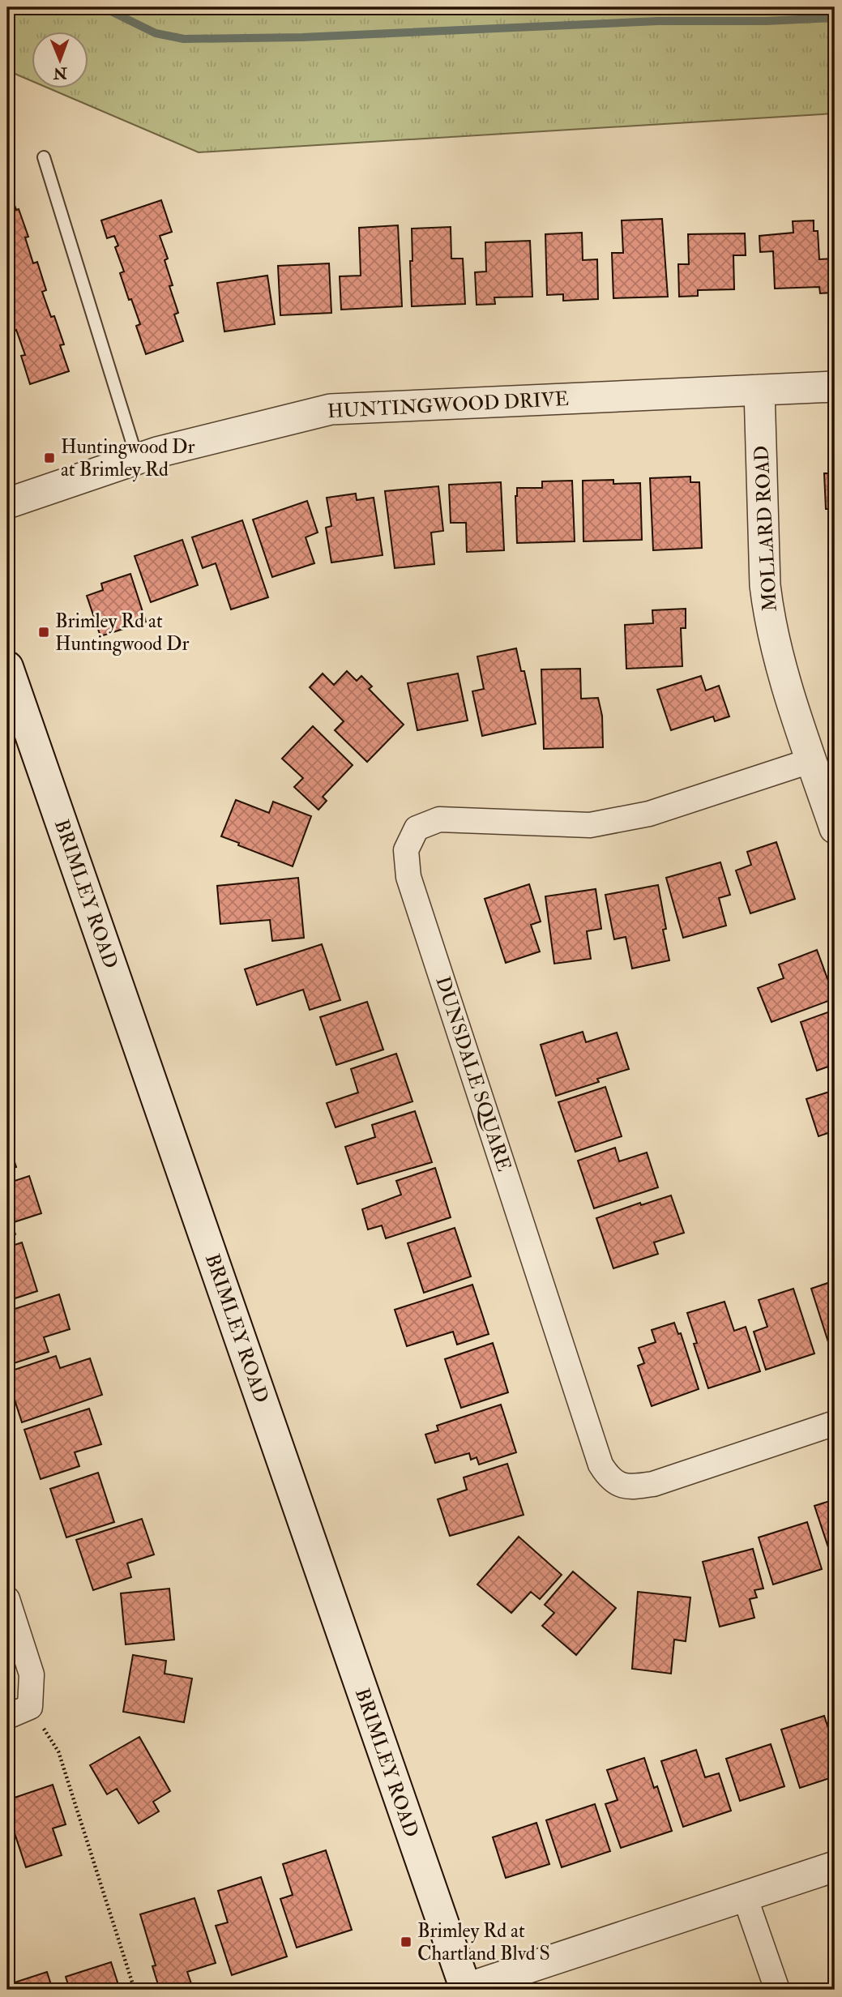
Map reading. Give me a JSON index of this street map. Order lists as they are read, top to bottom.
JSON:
{
  "streets": {
    "main road": ["BRIMLEY ROAD"],
    "street": ["HUNTINGWOOD DRIVE", "MOLLARD ROAD", "DUNSDALE SQUARE"]
  },
  "crossings": [
    ["HUNTINGWOOD DRIVE", "MOLLARD ROAD"],
    ["MOLLARD ROAD", "DUNSDALE SQUARE"]
  ],
  "places": {
    "transit": ["Huntingwood Dr at Brimley Rd", "Brimley Rd at Huntingwood Dr", "Brimley Rd at Chartland Blvd S"]
  },
  "north": "bottom"
}
